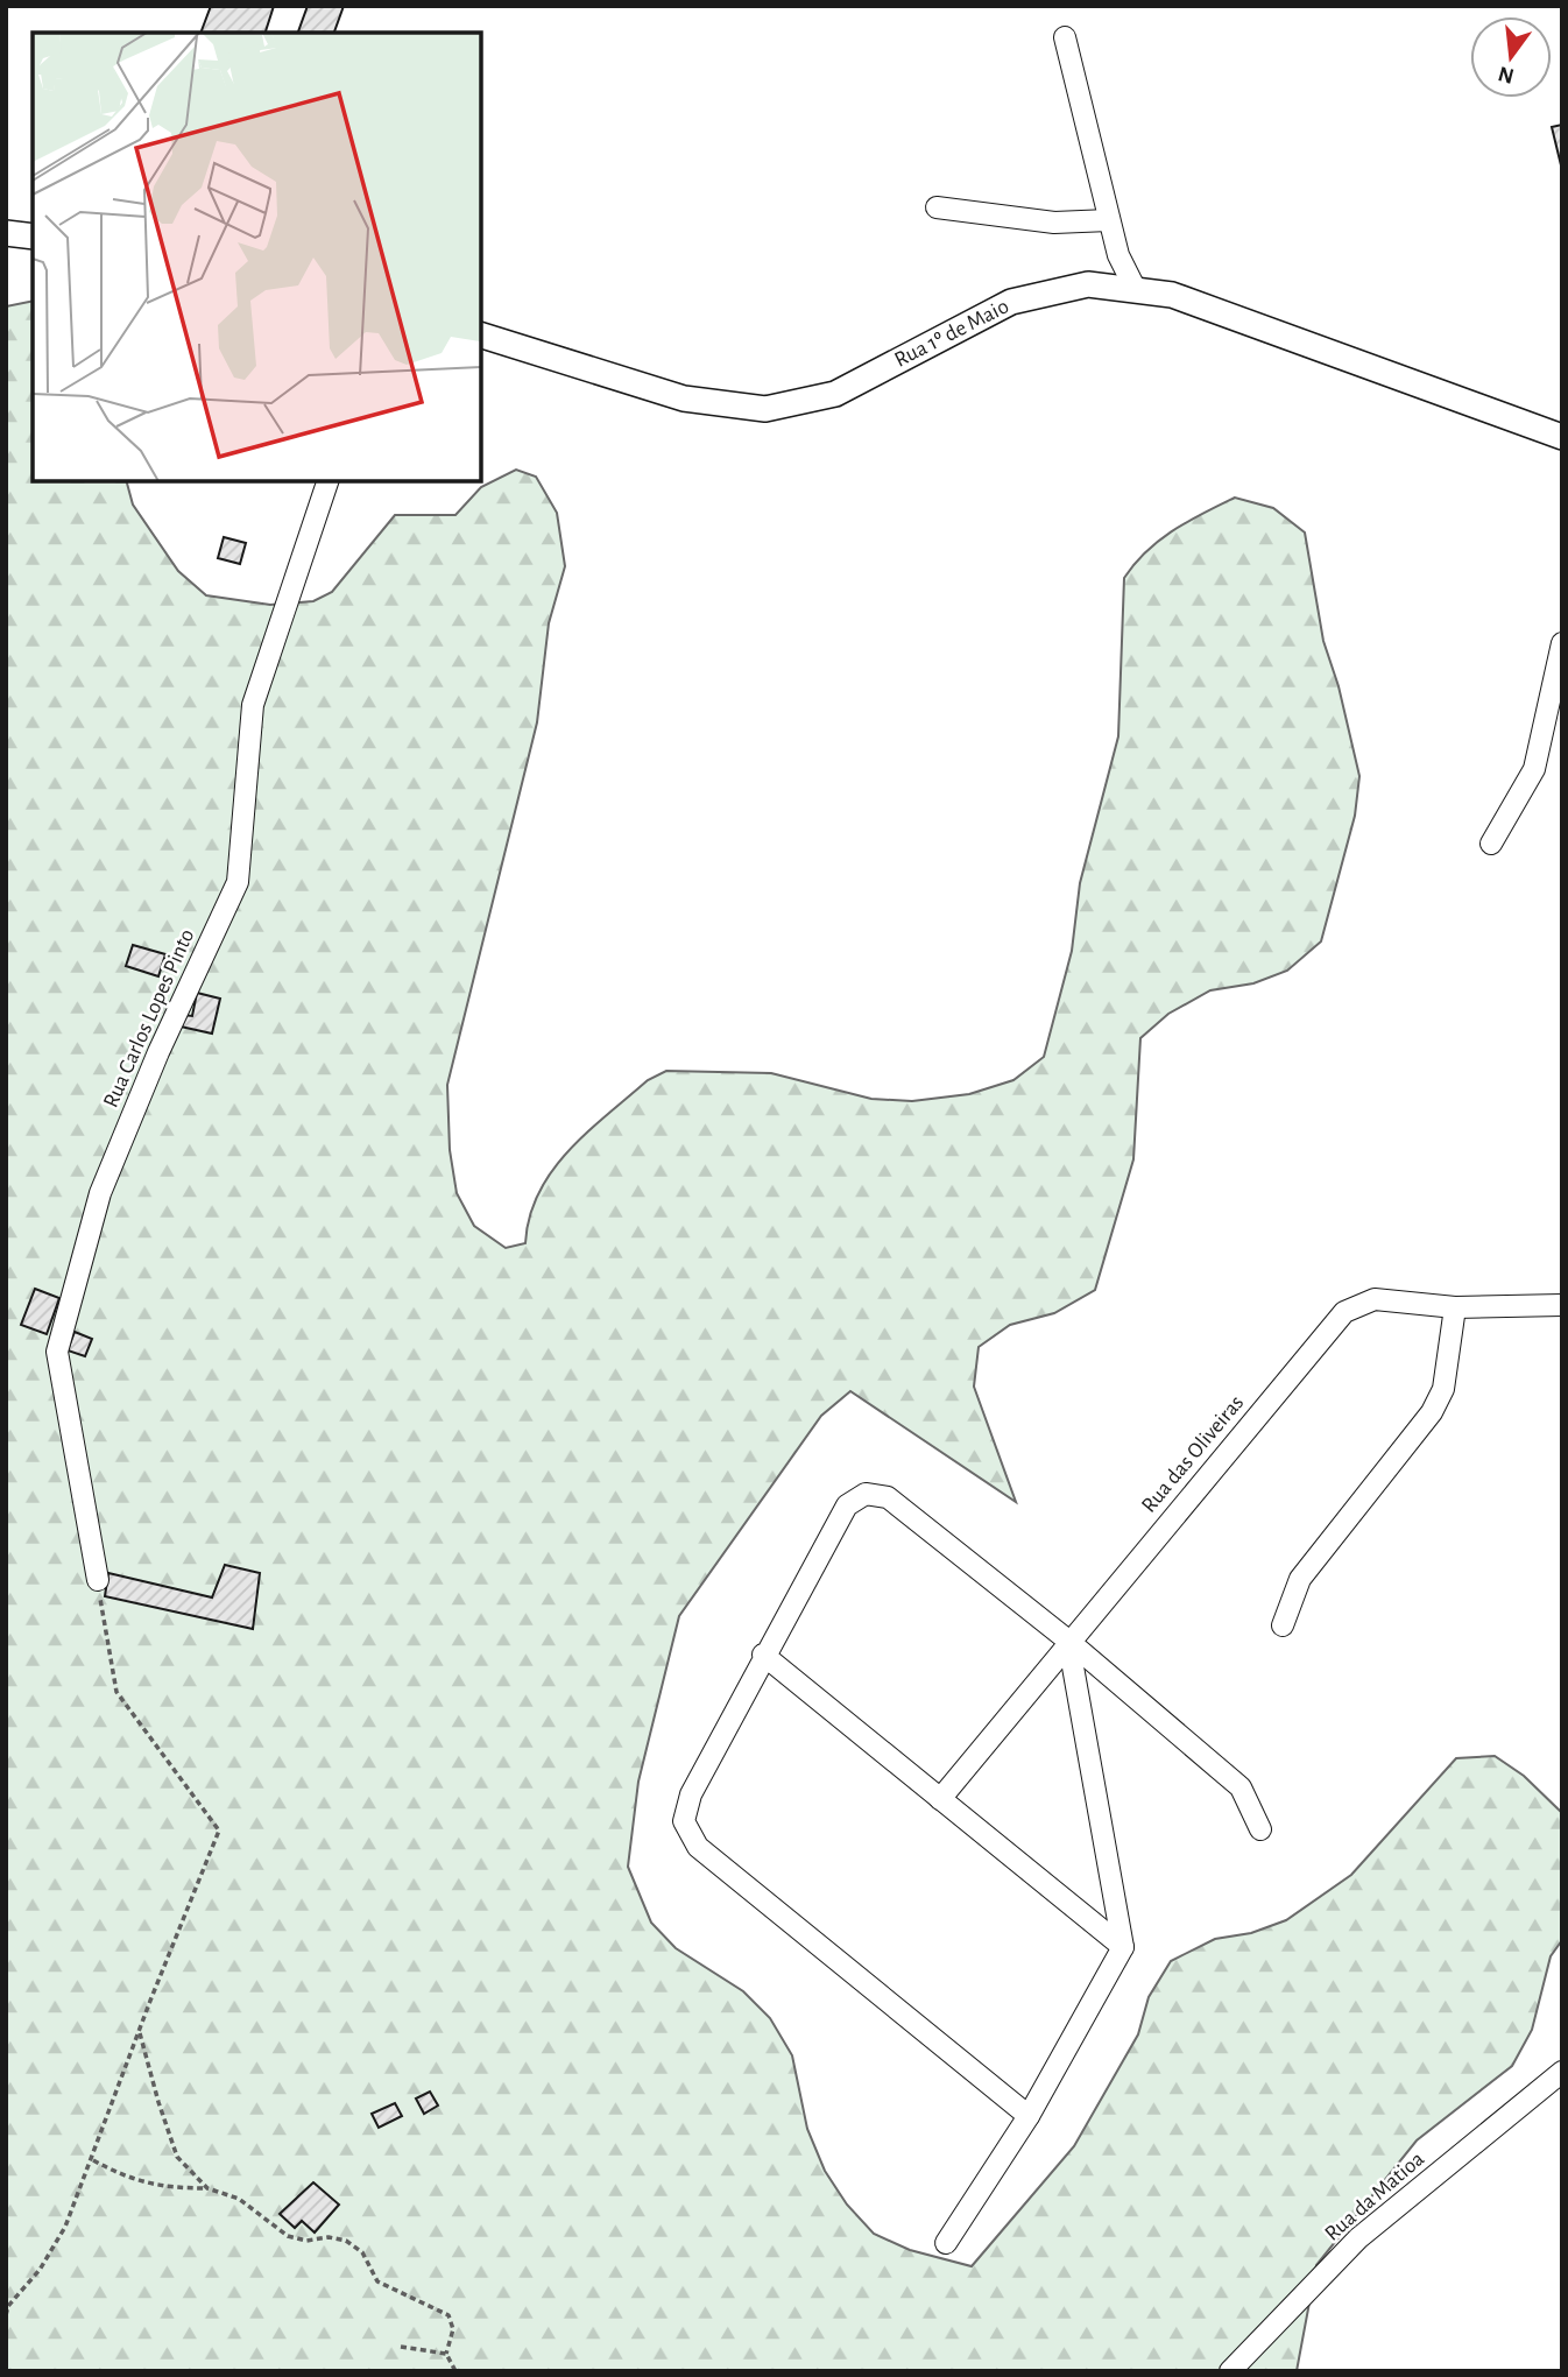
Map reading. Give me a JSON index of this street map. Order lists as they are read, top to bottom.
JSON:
{
  "streets": {
    "street": [
      "Rua 1º de Maio",
      "Rua Carlos Lopes Pinto",
      "Rua das Oliveiras",
      "Rua da Matioa"
    ]
  },
  "north": "bottom"
}
